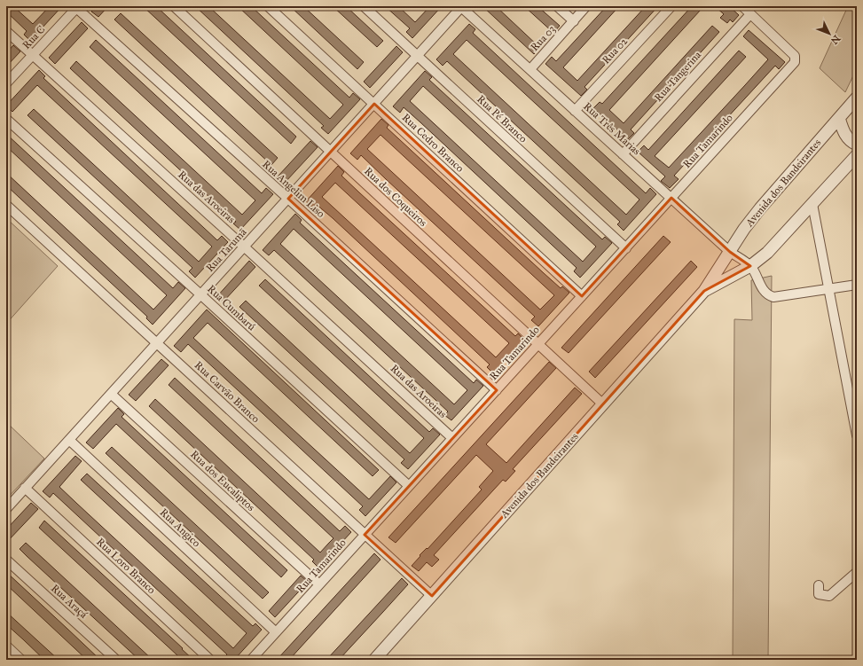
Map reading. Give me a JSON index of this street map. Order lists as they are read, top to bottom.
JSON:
{
  "streets": {
    "street": [
      "Rua C",
      "Rua 03",
      "Rua 02",
      "Rua Tangerina",
      "Rua Pé Branco",
      "Rua Três Marias",
      "Rua Tamarindo",
      "Rua Cedro Branco",
      "Avenida dos Bandeirantes",
      "Rua Angelim Liso",
      "Rua das Aroeiras",
      "Rua dos Coqueiros",
      "Rua Tarumã",
      "Rua Cumbarú",
      "Rua Carvão Branco",
      "Rua dos Eucaliptos",
      "Rua Angico",
      "Rua Loro Branco",
      "Rua Araçá"
    ]
  },
  "crossings": [
    ["Rua C", "Rua Angelim Liso"],
    ["Rua C", "Rua das Aroeiras"],
    ["Rua 03", "Rua Três Marias"],
    ["Rua 02", "Rua Três Marias"],
    ["Rua Tangerina", "Rua Três Marias"],
    ["Rua Tangerina", "Rua Tamarindo"],
    ["Rua Pé Branco", "Rua Tamarindo"],
    ["Rua Pé Branco", "Rua Tarumã"],
    ["Rua Três Marias", "Rua Tamarindo"],
    ["Rua Três Marias", "Avenida dos Bandeirantes"],
    ["Rua Três Marias", "Rua Tarumã"],
    ["Rua Tamarindo", "Rua Cedro Branco"],
    ["Rua Tamarindo", "Rua Angelim Liso"],
    ["Rua Tamarindo", "Rua das Aroeiras"],
    ["Rua Tamarindo", "Rua dos Coqueiros"],
    ["Rua Tamarindo", "Rua Cumbarú"],
    ["Rua Tamarindo", "Rua Carvão Branco"],
    ["Rua Tamarindo", "Rua dos Eucaliptos"],
    ["Rua Tamarindo", "Rua Angico"],
    ["Rua Cedro Branco", "Rua Tarumã"],
    ["Avenida dos Bandeirantes", "Rua dos Coqueiros"],
    ["Avenida dos Bandeirantes", "Rua Carvão Branco"],
    ["Rua Angelim Liso", "Rua Tarumã"],
    ["Rua das Aroeiras", "Rua Tarumã"],
    ["Rua dos Coqueiros", "Rua Tarumã"],
    ["Rua Tarumã", "Rua Cumbarú"],
    ["Rua Tarumã", "Rua Carvão Branco"],
    ["Rua Tarumã", "Rua dos Eucaliptos"],
    ["Rua Tarumã", "Rua Angico"],
    ["Rua Tarumã", "Rua Loro Branco"]
  ],
  "north": "bottom right"
}
